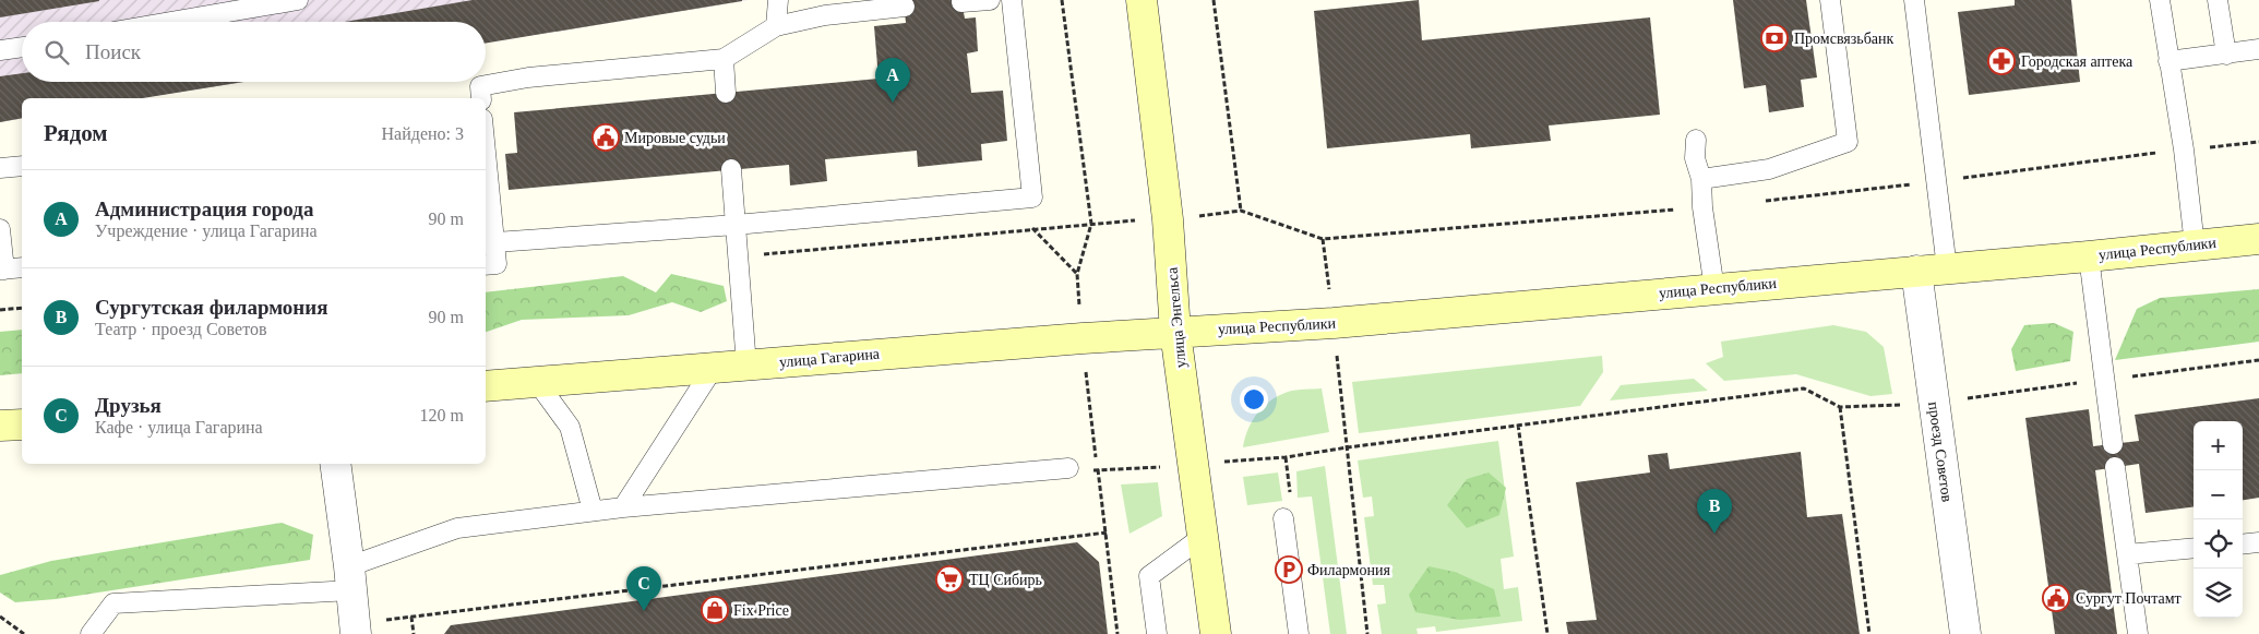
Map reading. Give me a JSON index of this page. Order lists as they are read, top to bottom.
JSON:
{
  "streets": {
    "main road": ["улица Республики", "улица Энгельса", "улица Гагарина"],
    "street": ["проезд Советов"]
  },
  "crossings": [
    ["улица Республики", "улица Энгельса"],
    ["улица Республики", "улица Гагарина"],
    ["улица Республики", "проезд Советов"],
    ["улица Энгельса", "улица Гагарина"]
  ],
  "places": {
    "bank": ["Промсвязьбанк"],
    "pharmacy": ["Городская аптека"],
    "public building": ["Мировые судьи", "Сургут Почтамт"],
    "parking": ["Филармония"],
    "supermarket": ["ТЦ Сибирь"],
    "shop": ["Fix Price"]
  },
  "page": {
    "search": "Поиск",
    "pins": ["A", "B", "C"],
    "heading": ["Рядом", "Найдено: 3"],
    "list": [
      {
        "mark": "A",
        "name": "Администрация города",
        "note": "Учреждение · улица Гагарина",
        "value": "90 m"
      },
      {
        "mark": "B",
        "name": "Сургутская филармония",
        "note": "Театр · проезд Советов",
        "value": "90 m"
      },
      {
        "mark": "C",
        "name": "Друзья",
        "note": "Кафе · улица Гагарина",
        "value": "120 m"
      }
    ],
    "map_buttons": ["+", "−"]
  }
}
